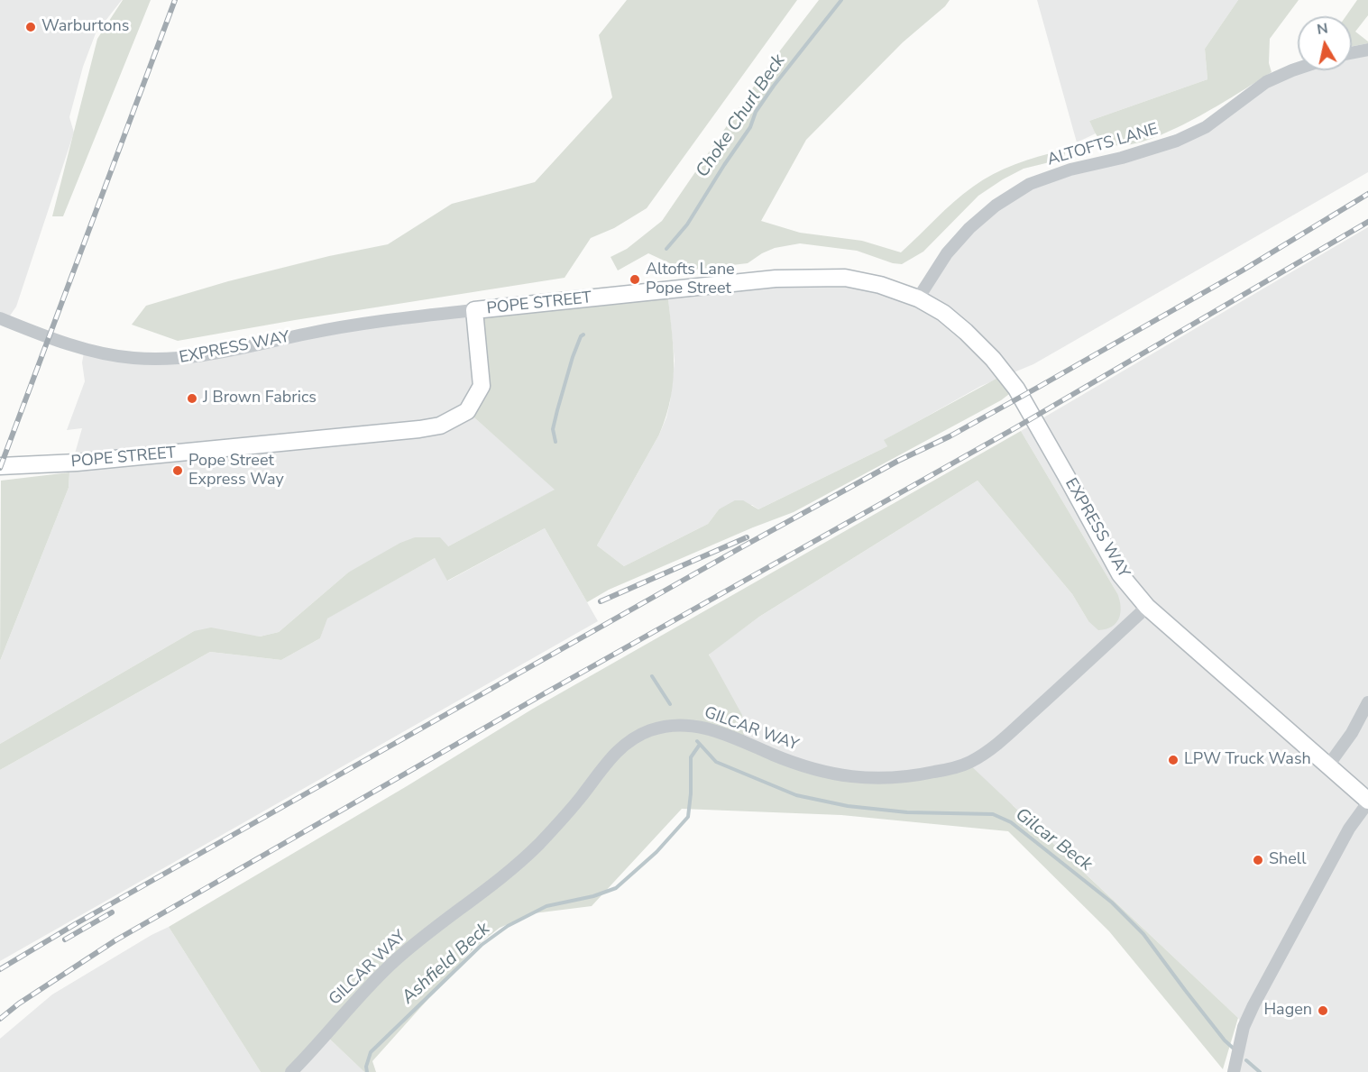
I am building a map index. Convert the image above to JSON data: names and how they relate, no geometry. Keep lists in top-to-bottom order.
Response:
{
  "streets": {
    "street": [
      "ALTOFTS LANE",
      "POPE STREET",
      "EXPRESS WAY",
      "GILCAR WAY"
    ]
  },
  "crossings": [
    ["ALTOFTS LANE", "POPE STREET"],
    ["ALTOFTS LANE", "EXPRESS WAY"],
    ["POPE STREET", "EXPRESS WAY"],
    ["EXPRESS WAY", "GILCAR WAY"]
  ],
  "water": ["Choke Churl Beck", "Gilcar Beck", "Ashfield Beck"],
  "places": [
    "Warburtons",
    "Altofts Lane Pope Street",
    "J Brown Fabrics",
    "Pope Street Express Way",
    "LPW Truck Wash",
    "Shell",
    "Hagen"
  ],
  "north": "top"
}
